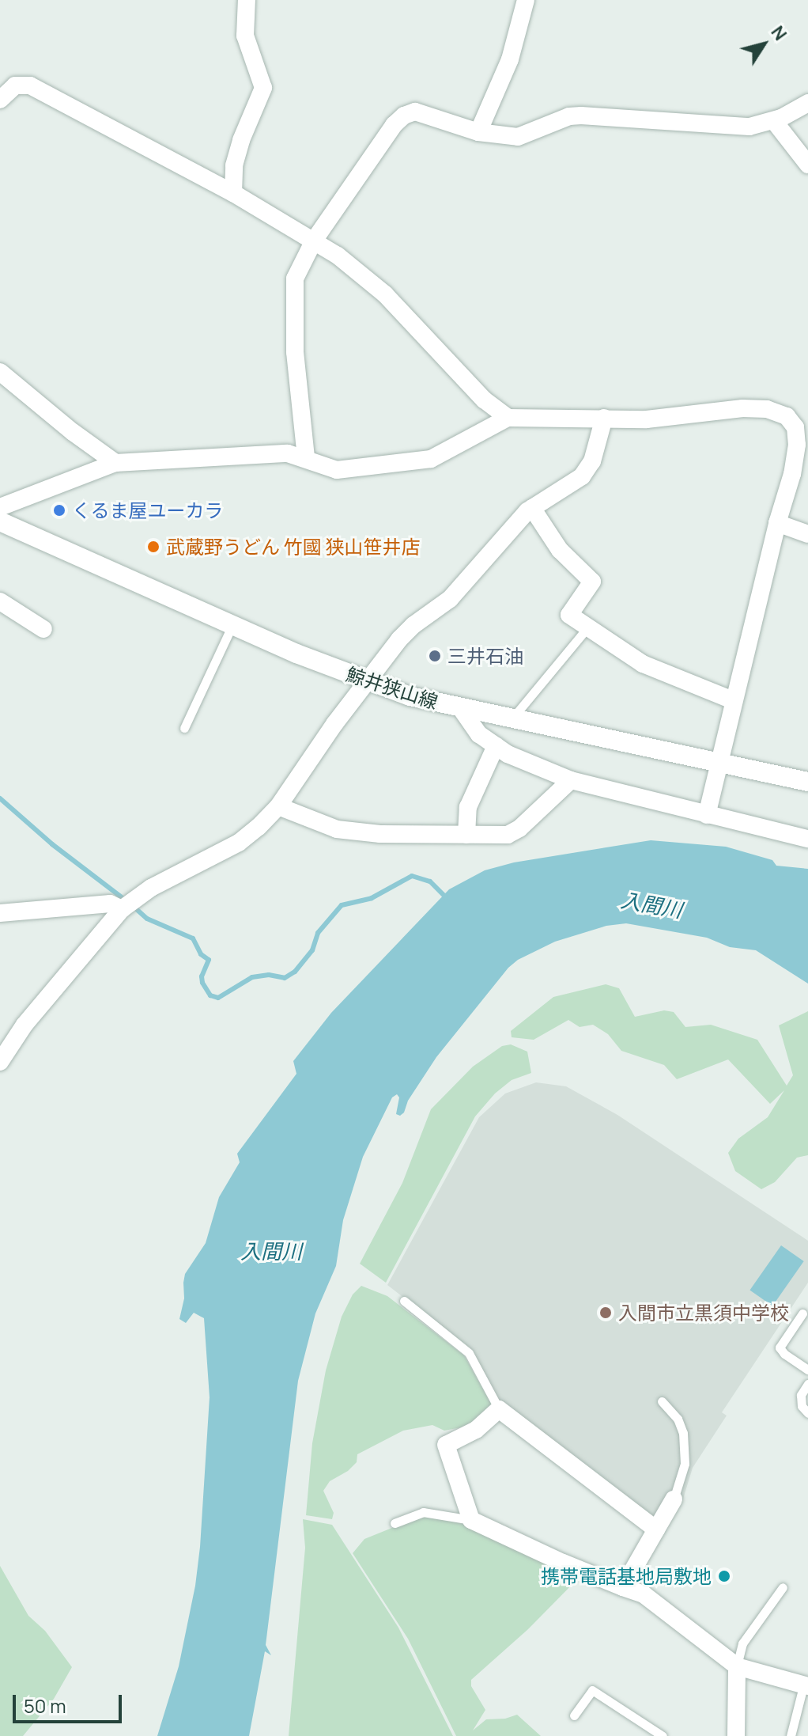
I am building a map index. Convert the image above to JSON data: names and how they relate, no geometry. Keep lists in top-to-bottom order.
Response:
{
  "streets": {
    "main road": ["鯨井狭山線"]
  },
  "water": ["入間川"],
  "places": [
    "くるま屋ユーカラ",
    "武蔵野うどん 竹國 狭山笹井店",
    "三井石油",
    "入間市立黒須中学校",
    "携帯電話基地局敷地"
  ],
  "scale_bar": "50 m",
  "north": "top right"
}
